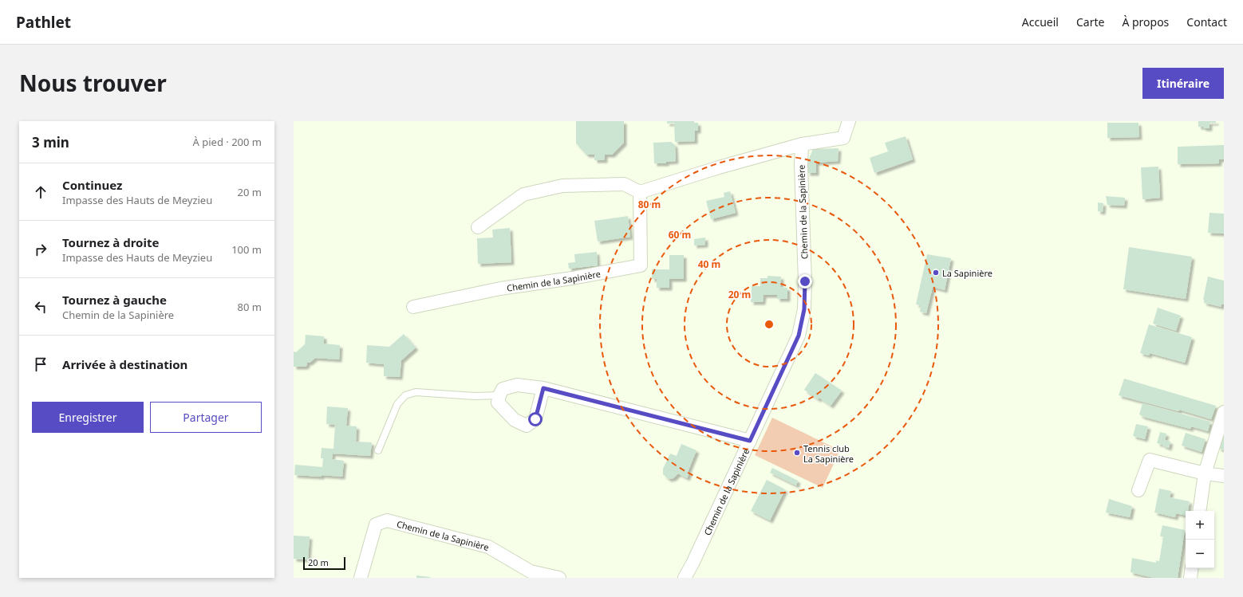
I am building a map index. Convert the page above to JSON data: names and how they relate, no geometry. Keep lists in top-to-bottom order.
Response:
{
  "streets": {
    "street": ["Chemin de la Sapinière"]
  },
  "places": ["La Sapinière", "Tennis club La Sapinière"],
  "scale_bar": "20 m",
  "page": {
    "header": "Pathlet",
    "nav": [
      "Accueil",
      "Carte",
      "À propos",
      "Contact"
    ],
    "title": "Nous trouver",
    "buttons": [
      "Itinéraire",
      ["Enregistrer", "Partager"]
    ],
    "heading": ["3 min", "À pied · 200 m"],
    "list": [
      ["Continuez", "Impasse des Hauts de Meyzieu", "20 m"],
      ["Tournez à droite", "Impasse des Hauts de Meyzieu", "100 m"],
      ["Tournez à gauche", "Chemin de la Sapinière", "80 m"],
      "Arrivée à destination"
    ],
    "map_buttons": ["+", "−"],
    "scale": "20 m"
  },
  "rings": [
    "80 m",
    "60 m",
    "40 m",
    "20 m"
  ]
}
